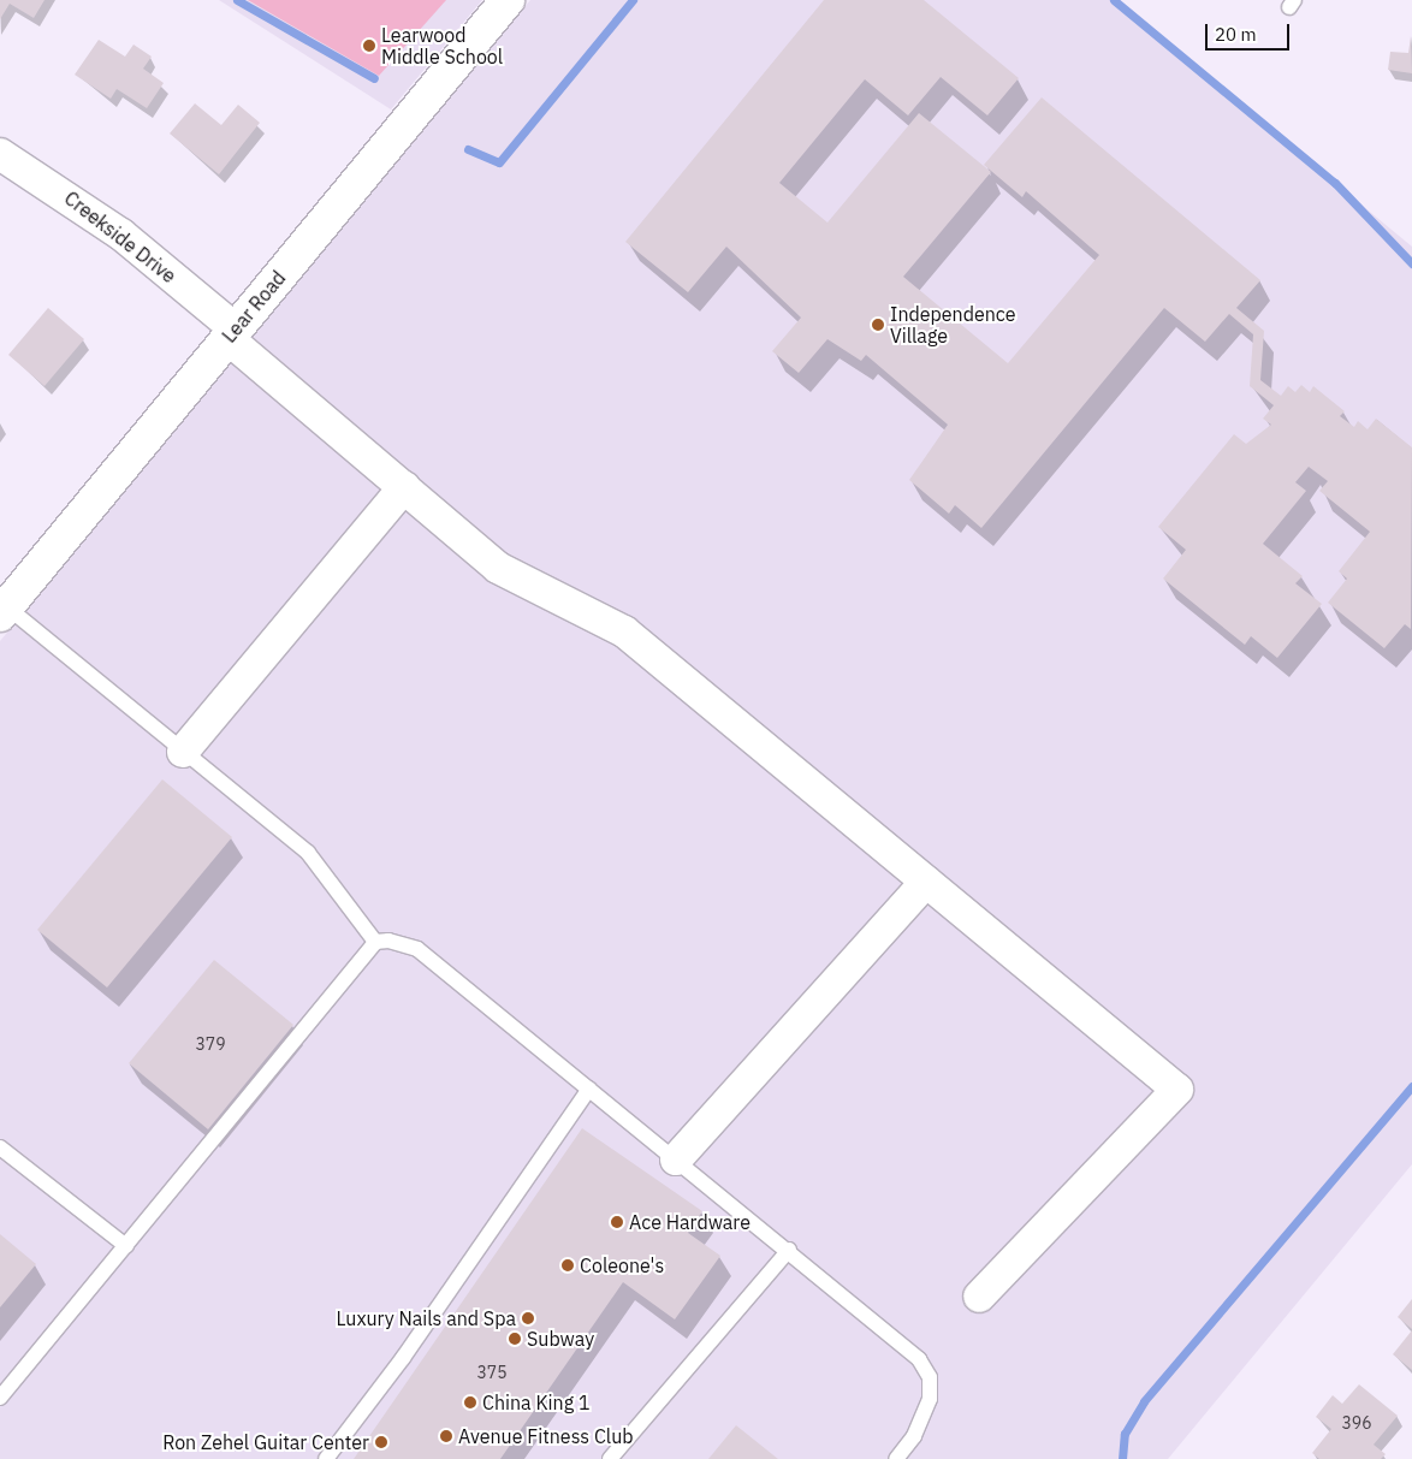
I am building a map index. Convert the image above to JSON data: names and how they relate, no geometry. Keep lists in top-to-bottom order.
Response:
{
  "streets": {
    "street": ["Creekside Drive", "Lear Road"]
  },
  "crossings": [
    ["Creekside Drive", "Lear Road"]
  ],
  "places": [
    "Learwood Middle School",
    "Independence Village",
    "Ace Hardware",
    "Coleone's",
    "Luxury Nails and Spa",
    "Subway",
    "China King 1",
    "Avenue Fitness Club",
    "Ron Zehel Guitar Center"
  ],
  "house_numbers": ["379", "375", "396"],
  "scale_bar": "20 m"
}
